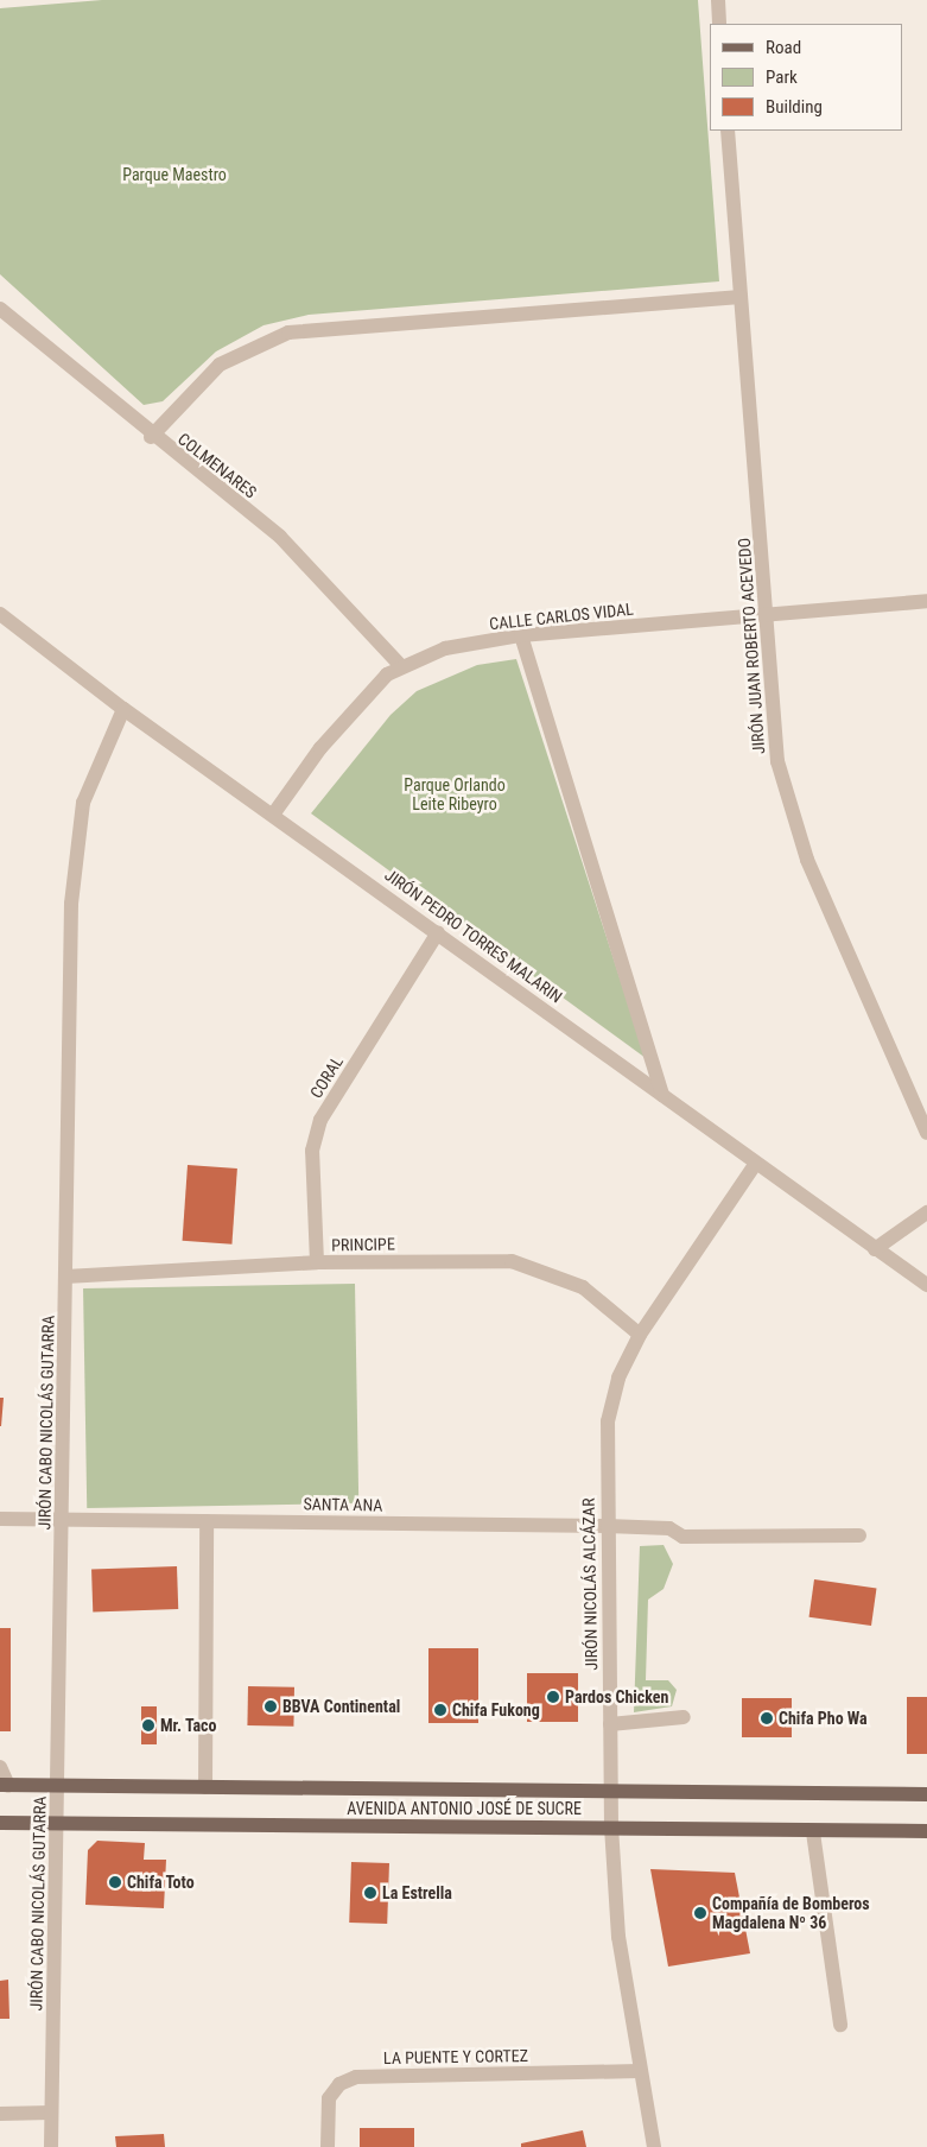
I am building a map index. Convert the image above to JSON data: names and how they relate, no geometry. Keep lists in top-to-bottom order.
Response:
{
  "streets": {
    "main road": ["AVENIDA ANTONIO JOSÉ DE SUCRE"],
    "street": [
      "COLMENARES",
      "CALLE CARLOS VIDAL",
      "JIRÓN JUAN ROBERTO ACEVEDO",
      "JIRÓN PEDRO TORRES MALARIN",
      "CORAL",
      "PRINCIPE",
      "JIRÓN CABO NICOLÁS GUTARRA",
      "SANTA ANA",
      "JIRÓN NICOLÁS ALCÁZAR",
      "LA PUENTE Y CORTEZ"
    ]
  },
  "crossings": [
    ["COLMENARES", "CALLE CARLOS VIDAL"],
    ["CALLE CARLOS VIDAL", "JIRÓN JUAN ROBERTO ACEVEDO"],
    ["CALLE CARLOS VIDAL", "JIRÓN PEDRO TORRES MALARIN"],
    ["JIRÓN PEDRO TORRES MALARIN", "CORAL"],
    ["JIRÓN PEDRO TORRES MALARIN", "JIRÓN CABO NICOLÁS GUTARRA"],
    ["JIRÓN PEDRO TORRES MALARIN", "JIRÓN NICOLÁS ALCÁZAR"],
    ["CORAL", "PRINCIPE"],
    ["PRINCIPE", "JIRÓN CABO NICOLÁS GUTARRA"],
    ["PRINCIPE", "JIRÓN NICOLÁS ALCÁZAR"],
    ["JIRÓN CABO NICOLÁS GUTARRA", "SANTA ANA"],
    ["JIRÓN CABO NICOLÁS GUTARRA", "AVENIDA ANTONIO JOSÉ DE SUCRE"],
    ["SANTA ANA", "JIRÓN NICOLÁS ALCÁZAR"],
    ["JIRÓN NICOLÁS ALCÁZAR", "AVENIDA ANTONIO JOSÉ DE SUCRE"],
    ["JIRÓN NICOLÁS ALCÁZAR", "LA PUENTE Y CORTEZ"]
  ],
  "parks": ["Parque Maestro", "Parque Orlando Leite Ribeyro"],
  "places": [
    "Pardos Chicken",
    "BBVA Continental",
    "Chifa Fukong",
    "Chifa Pho Wa",
    "Mr. Taco",
    "Chifa Toto",
    "La Estrella",
    "Compañía de Bomberos Magdalena Nº 36"
  ],
  "legend": ["Road", "Park", "Building"]
}
